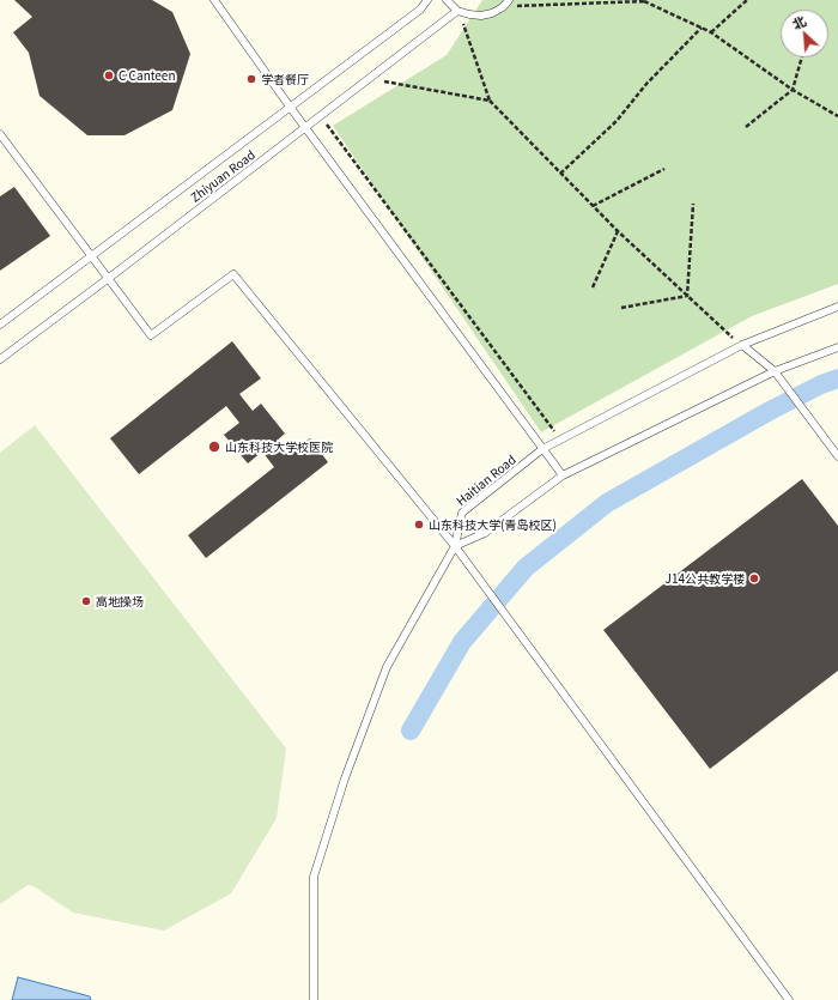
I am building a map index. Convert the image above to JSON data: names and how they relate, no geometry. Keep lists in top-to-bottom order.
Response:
{
  "streets": {
    "lane": ["Zhiyuan Road", "Haitian Road"]
  },
  "places": [
    "C Canteen",
    "学者餐厅",
    "山东科技大学校医院",
    "山东科技大学(青岛校区)",
    "J14公共教学楼",
    "高地操场"
  ],
  "north": "top left"
}
